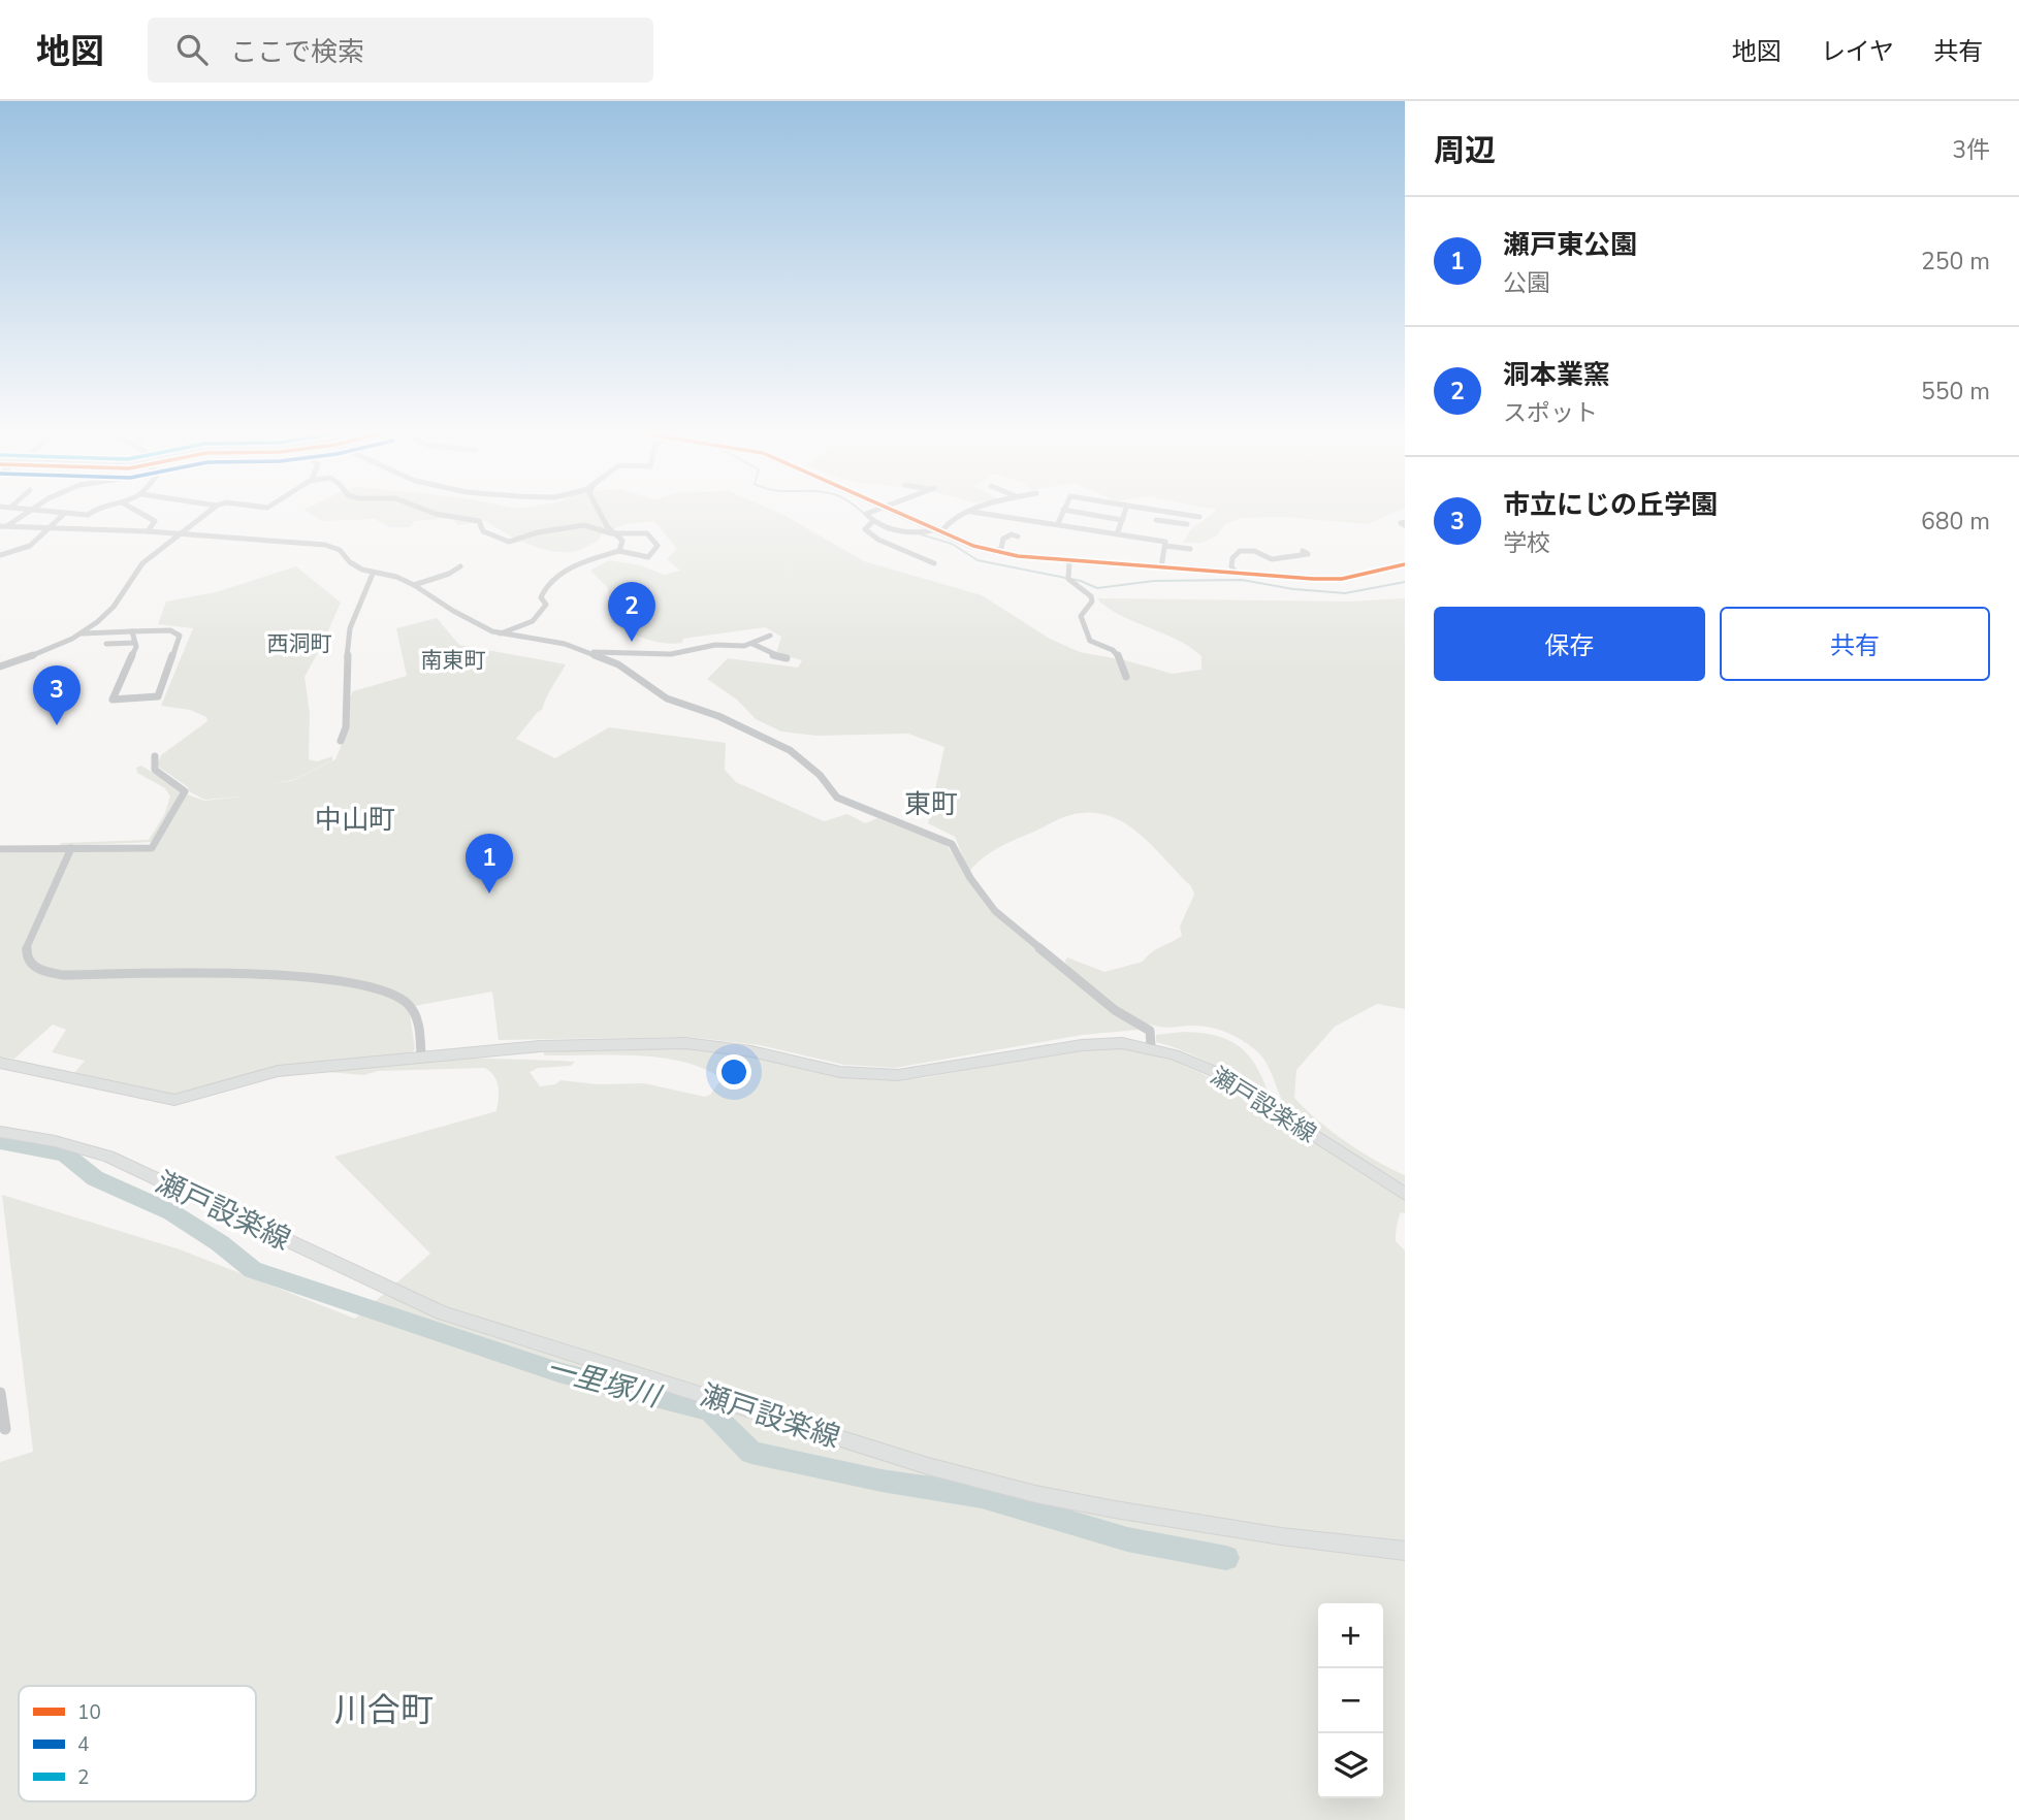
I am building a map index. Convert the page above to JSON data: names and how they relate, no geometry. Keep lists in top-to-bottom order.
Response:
{
  "streets": {
    "main road": ["瀬戸設楽線"]
  },
  "districts": [
    "西洞町",
    "南東町",
    "東町",
    "中山町",
    "川合町"
  ],
  "water": ["一里塚川"],
  "lines": ["transit line 10"],
  "legend": ["10", "4", "2"],
  "page": {
    "header": "地図",
    "search": "ここで検索",
    "nav": ["地図", "レイヤ", "共有"],
    "heading": ["周辺", "3件"],
    "list": [
      {
        "mark": "1",
        "name": "瀬戸東公園",
        "note": "公園",
        "value": "250 m"
      },
      {
        "mark": "2",
        "name": "洞本業窯",
        "note": "スポット",
        "value": "550 m"
      },
      {
        "mark": "3",
        "name": "市立にじの丘学園",
        "note": "学校",
        "value": "680 m"
      }
    ],
    "pins": ["2", "3", "1"],
    "buttons": ["保存", "共有"],
    "map_buttons": ["+", "−"]
  }
}
